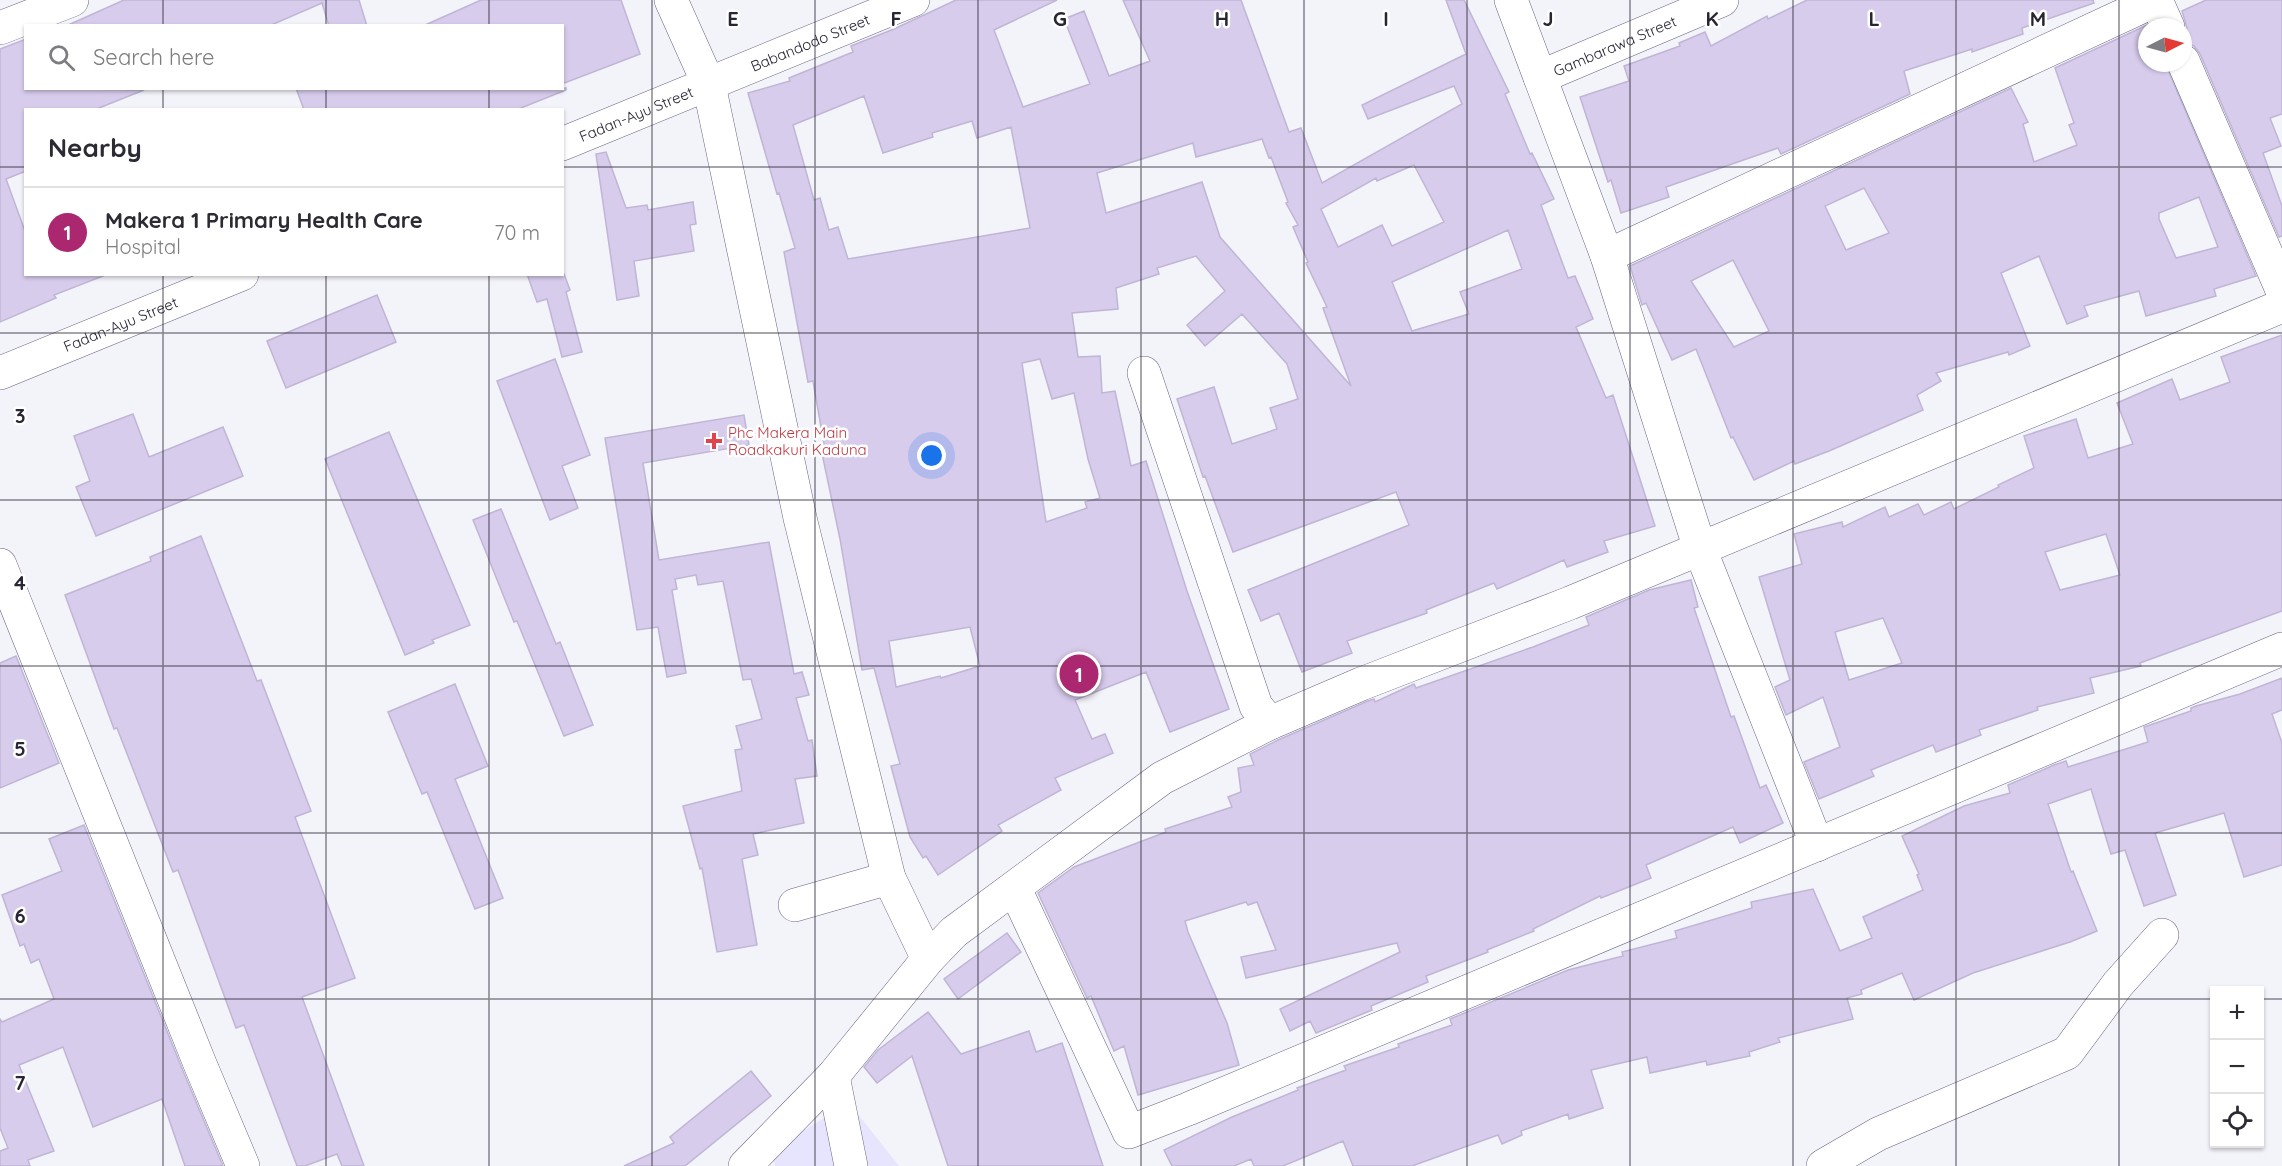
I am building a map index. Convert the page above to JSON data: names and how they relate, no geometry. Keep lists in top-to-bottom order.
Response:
{
  "streets": {
    "street": ["Babandodo Street", "Gambarawa Street", "Fadan-Ayu Street"]
  },
  "crossings": [
    ["Babandodo Street", "Fadan-Ayu Street"]
  ],
  "places": {
    "health": ["Phc Makera Main Roadkakuri Kaduna"]
  },
  "north": "right",
  "page": {
    "search": "Search here",
    "heading": "Nearby",
    "list": [
      {
        "mark": "1",
        "name": "Makera 1 Primary Health Care",
        "note": "Hospital",
        "value": "70 m"
      }
    ],
    "pins": "1",
    "map_buttons": ["+", "−"]
  },
  "grid": {
    "columns": [
      "E",
      "F",
      "G",
      "H",
      "I",
      "J",
      "K",
      "L",
      "M"
    ],
    "rows": [
      "3",
      "4",
      "5",
      "6",
      "7"
    ]
  }
}
